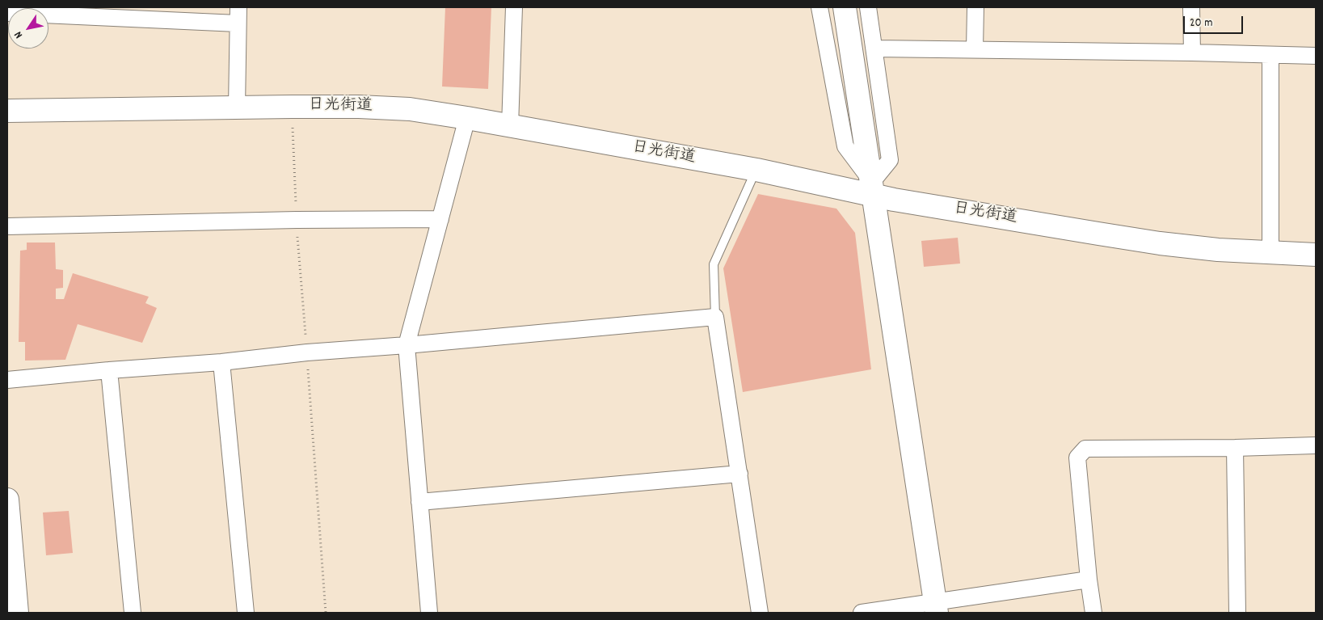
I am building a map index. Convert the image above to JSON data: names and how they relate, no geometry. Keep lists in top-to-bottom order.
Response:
{
  "streets": {
    "main road": ["日光街道"]
  },
  "scale_bar": "20 m",
  "north": "bottom left"
}
